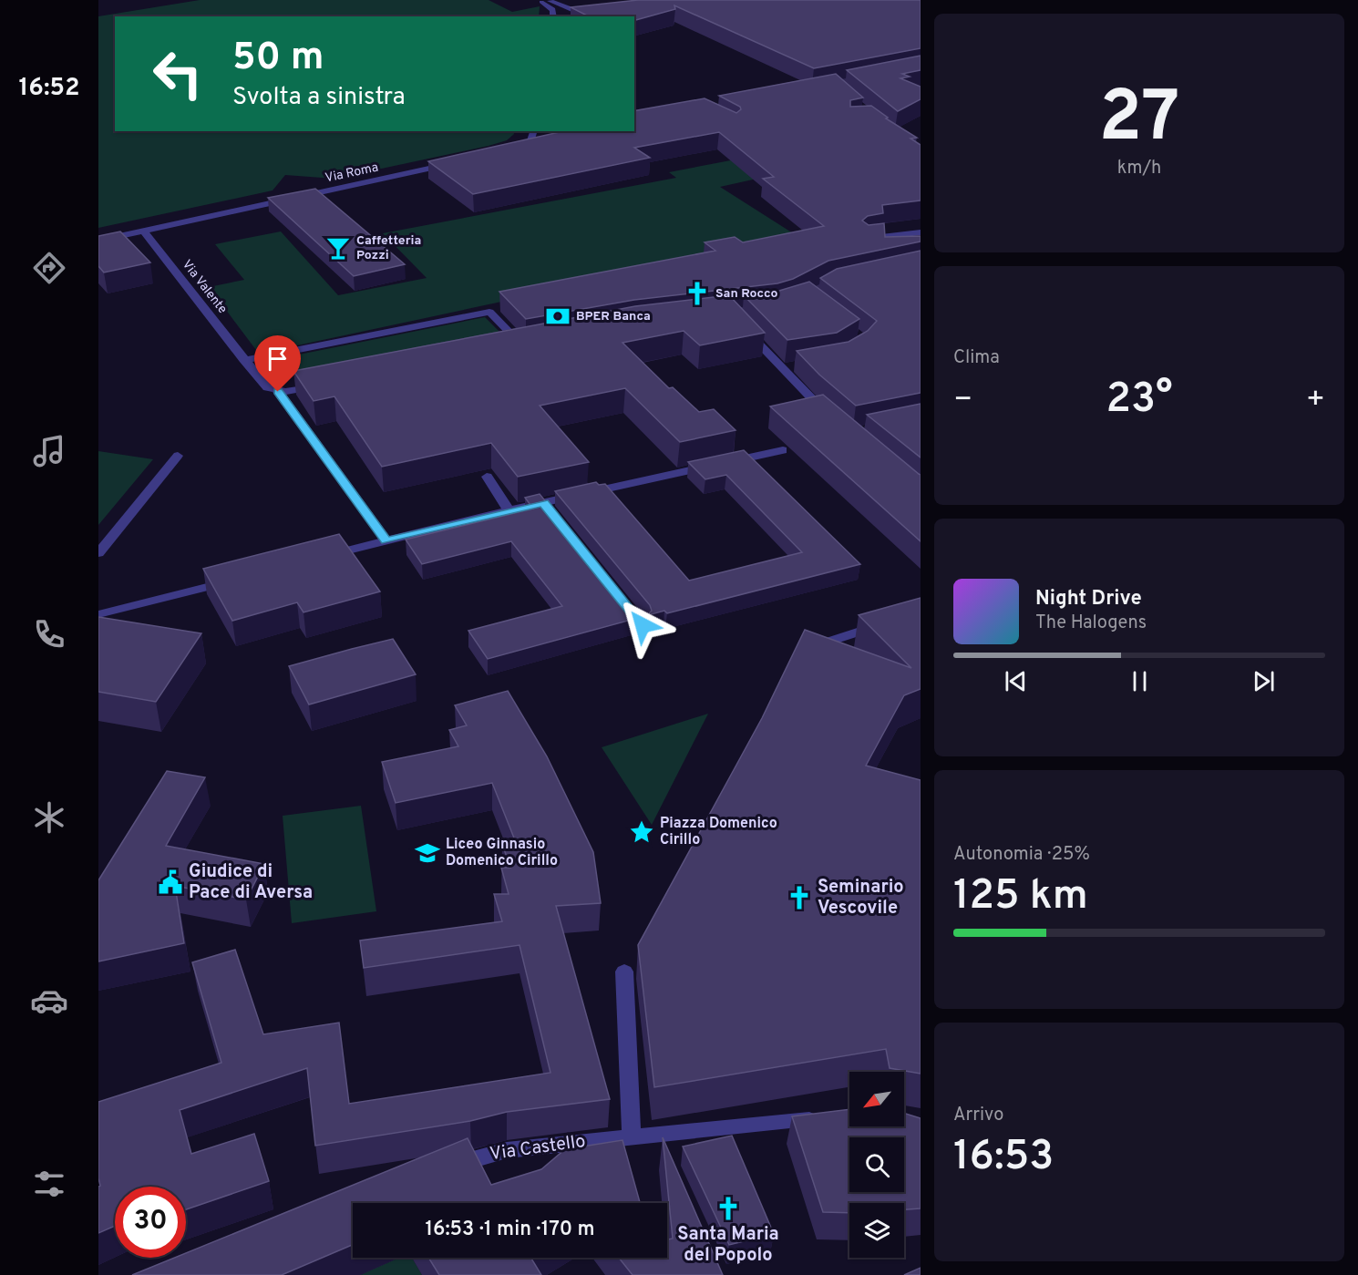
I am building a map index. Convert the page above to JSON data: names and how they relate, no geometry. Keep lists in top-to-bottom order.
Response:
{
  "streets": {
    "street": ["Via Roma", "Via Valente", "Via Castello"]
  },
  "crossings": [
    ["Via Roma", "Via Valente"]
  ],
  "places": {
    "bar": ["Caffetteria Pozzi"],
    "church": ["San Rocco", "Seminario Vescovile", "Santa Maria del Popolo"],
    "bank": ["BPER Banca"],
    "place": ["Piazza Domenico Cirillo"],
    "school or university": ["Liceo Ginnasio Domenico Cirillo"],
    "public building": ["Giudice di Pace di Aversa"]
  },
  "north": "bottom left",
  "page": {
    "tabs": "16:52",
    "tile": [
      ["27", "km/h"],
      "Clima",
      ["Autonomia · 25%", "125 km"],
      ["Arrivo", "16:53"]
    ],
    "turn": ["50 m", "Svolta a sinistra"],
    "heat": ["−", "23°", "+"],
    "song": ["Night Drive", "The Halogens"],
    "limit": "30",
    "trip": "16:53 · 1 min · 170 m"
  }
}
